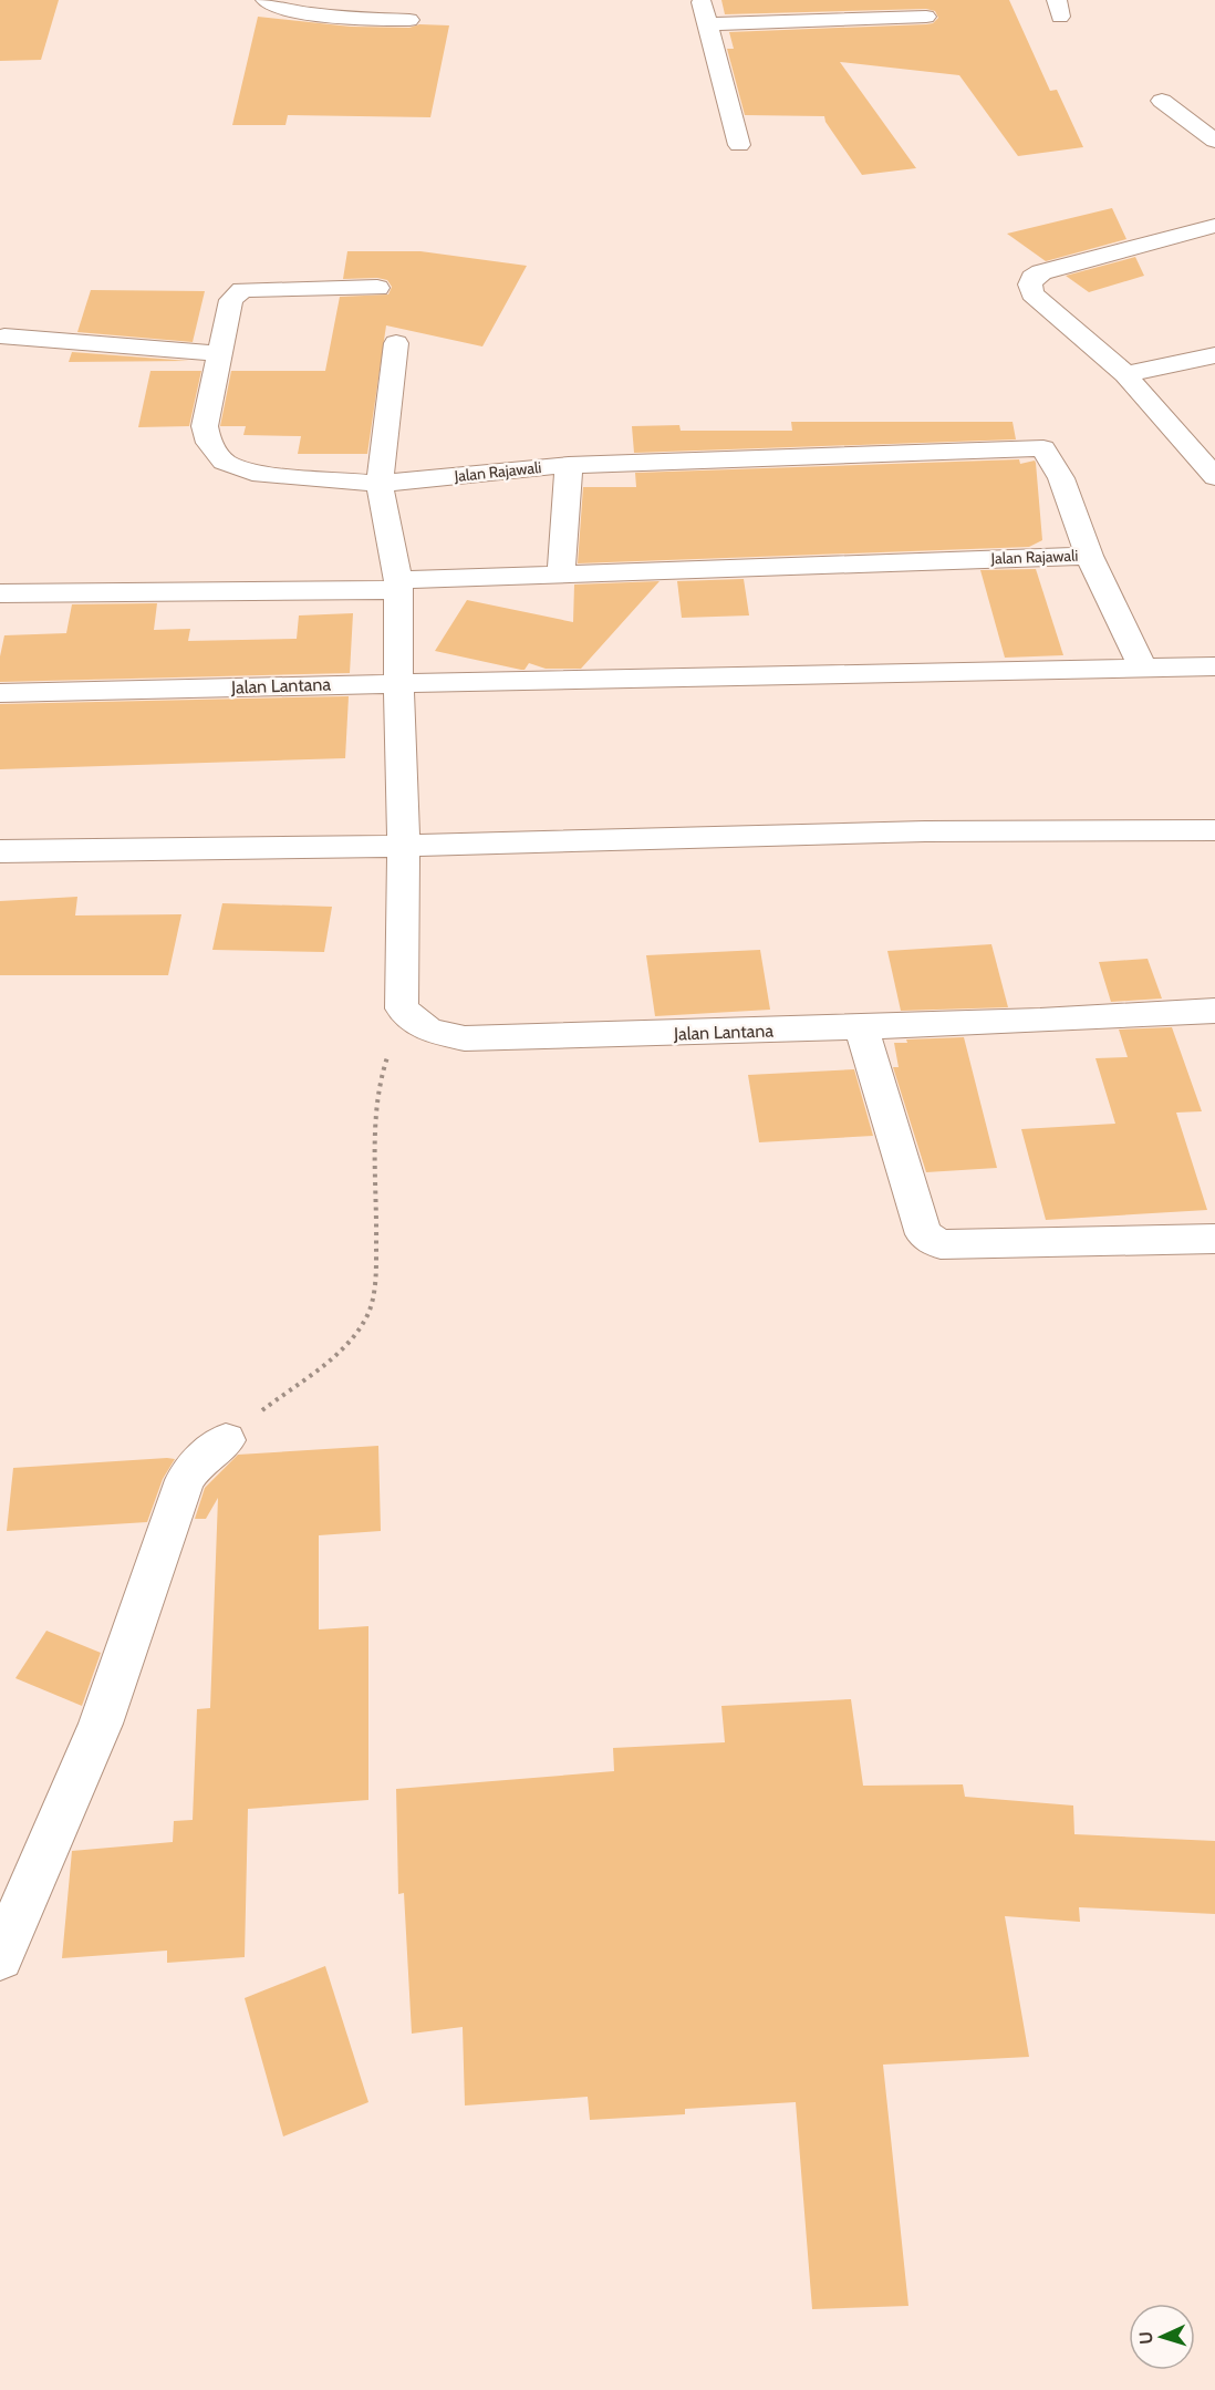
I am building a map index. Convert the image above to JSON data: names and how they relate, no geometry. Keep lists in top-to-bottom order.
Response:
{
  "streets": {
    "street": ["Jalan Rajawali", "Jalan Lantana"]
  },
  "north": "left"
}
